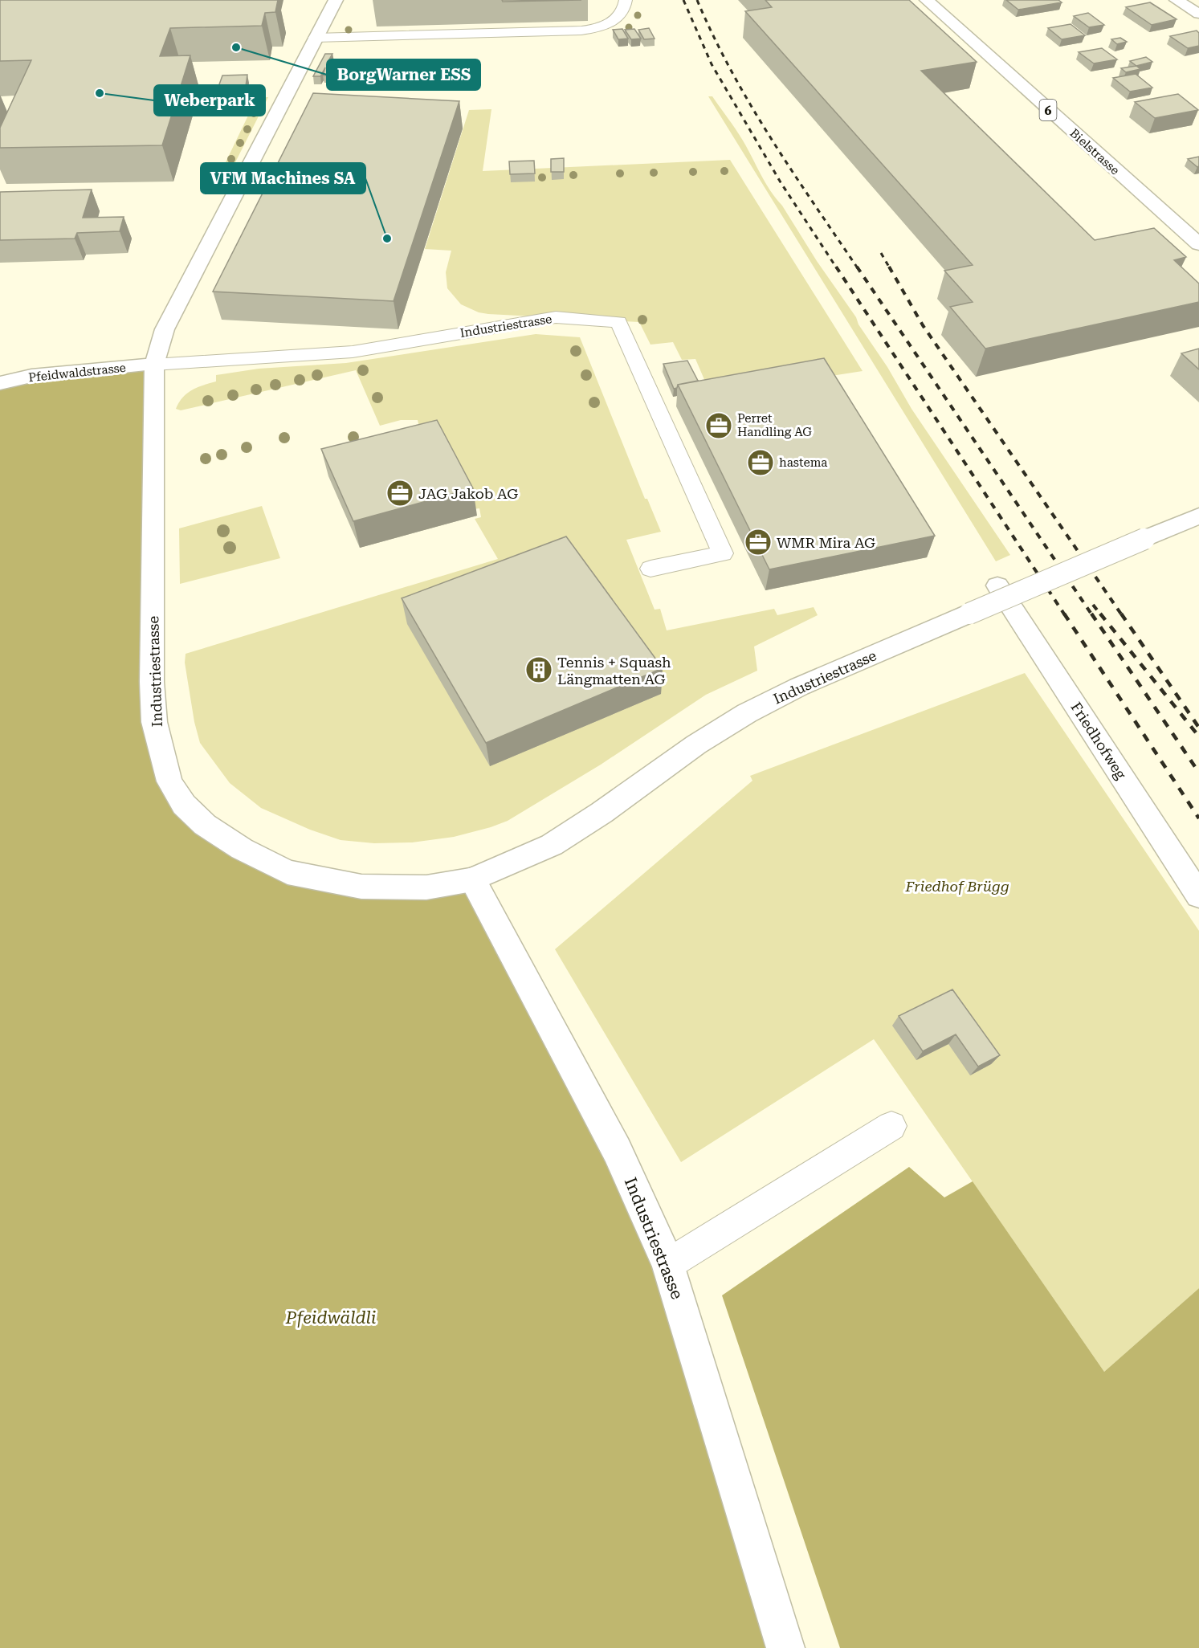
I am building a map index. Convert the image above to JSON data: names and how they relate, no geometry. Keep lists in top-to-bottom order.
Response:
{
  "streets": {
    "main road": [
      "6",
      "Bielstrasse",
      "Industriestrasse",
      "Pfeidwaldstrasse",
      "Friedhofweg"
    ]
  },
  "crossings": [
    ["Industriestrasse", "Pfeidwaldstrasse"]
  ],
  "parks": ["Friedhof Brügg", "Pfeidwäldli"],
  "places": {
    "other": ["BorgWarner ESS", "Weberpark", "VFM Machines SA"],
    "office": [
      "Perret Handling AG",
      "hastema",
      "JAG Jakob AG",
      "WMR Mira AG"
    ],
    "building": ["Tennis + Squash Längmatten AG"]
  }
}
